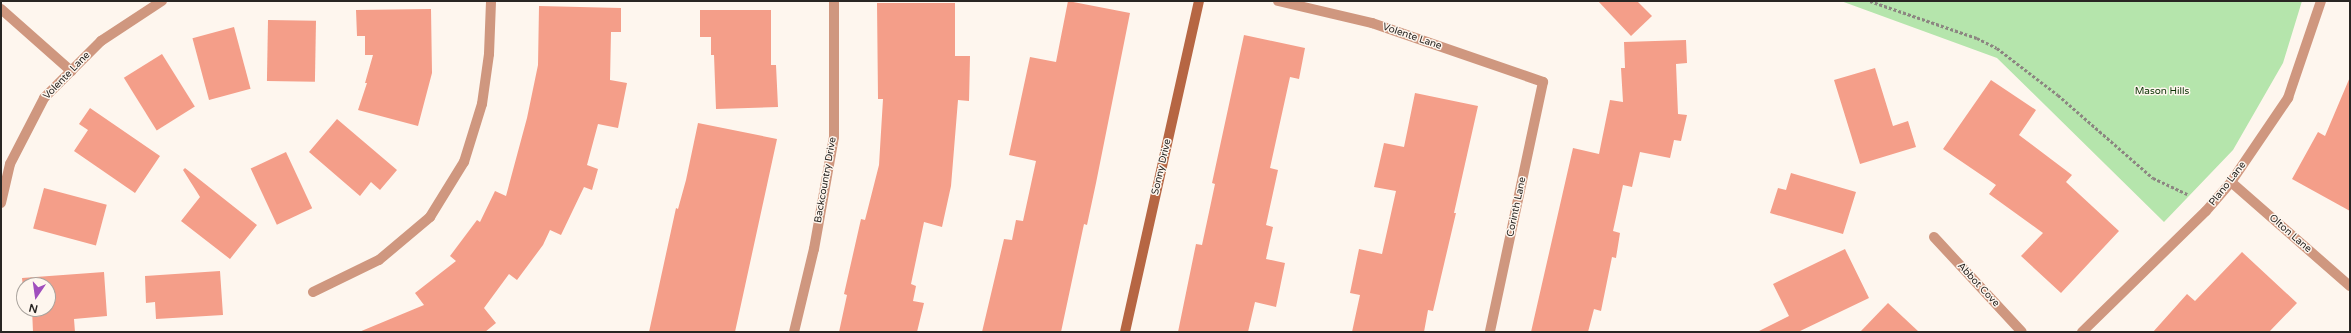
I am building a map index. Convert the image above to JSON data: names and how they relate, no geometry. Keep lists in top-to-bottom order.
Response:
{
  "streets": {
    "street": [
      "Volente Lane",
      "Sonny Drive",
      "Backcountry Drive",
      "Plano Lane",
      "Corinth Lane",
      "Olton Lane",
      "Abbot Cove"
    ]
  },
  "crossings": [
    ["Volente Lane", "Corinth Lane"],
    ["Plano Lane", "Olton Lane"]
  ],
  "parks": ["Mason Hills"],
  "north": "bottom"
}
